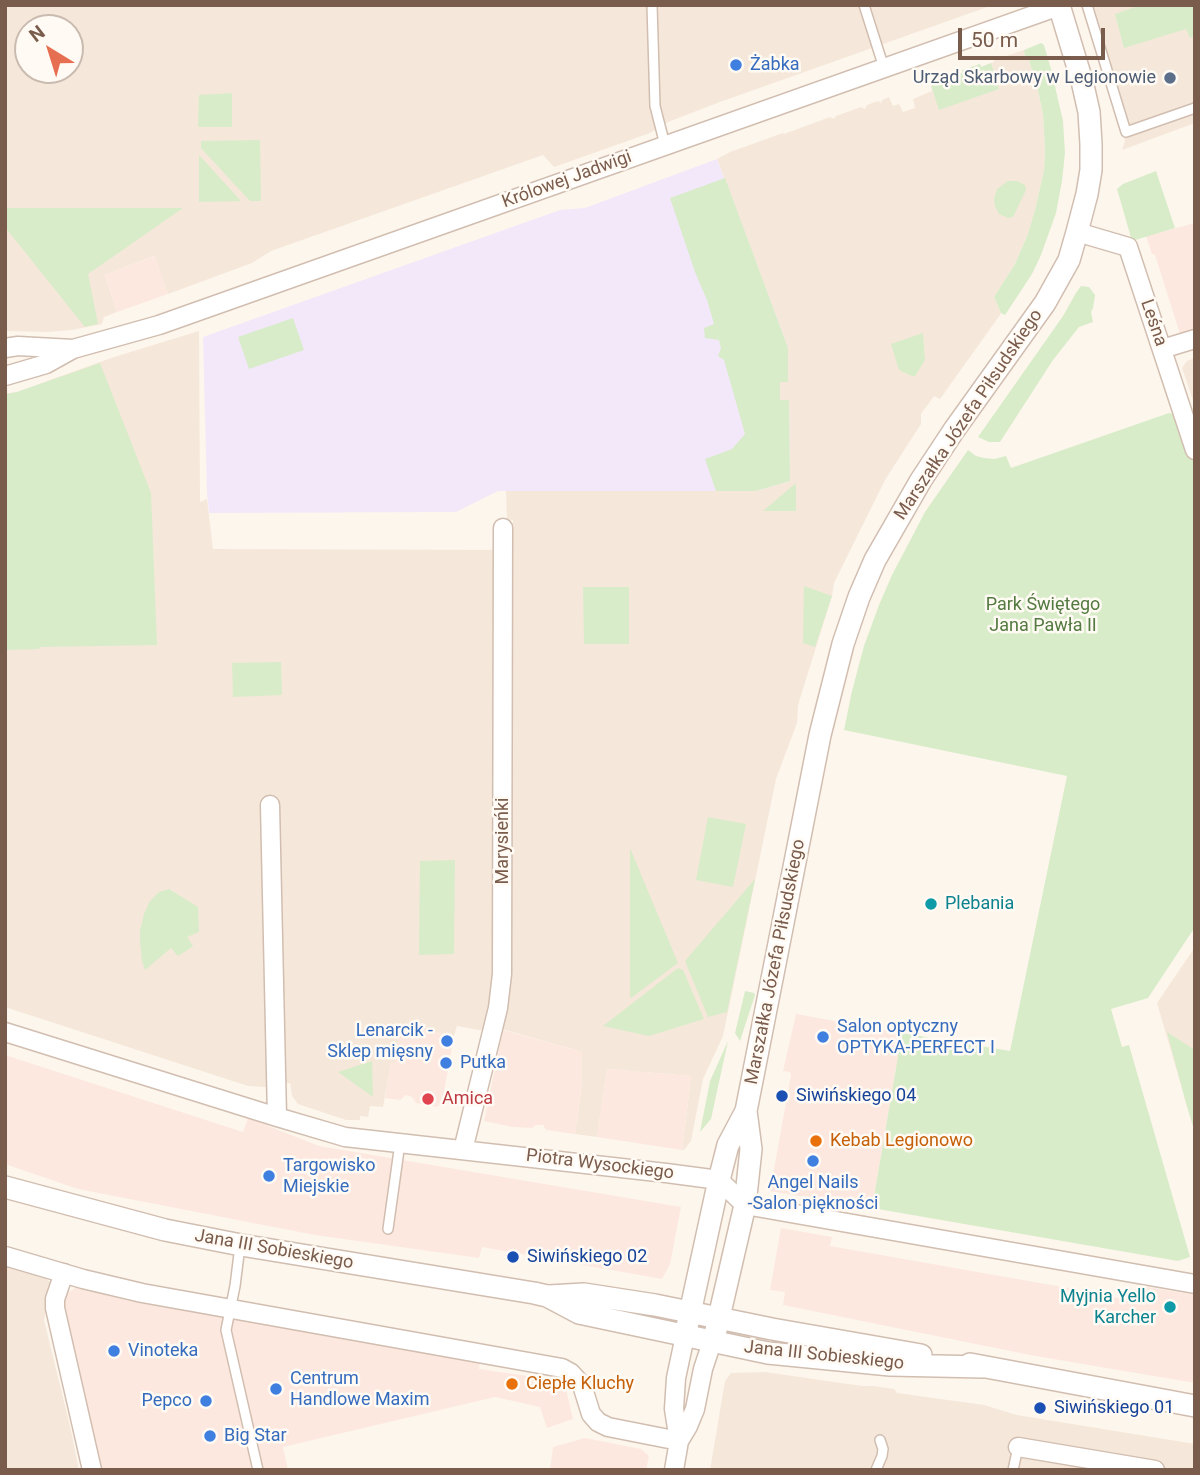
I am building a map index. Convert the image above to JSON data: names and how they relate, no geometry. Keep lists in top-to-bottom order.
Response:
{
  "streets": {
    "street": [
      "Królowej Jadwigi",
      "Leśna",
      "Marszałka Józefa Piłsudskiego",
      "Marysieńki",
      "Piotra Wysockiego",
      "Jana III Sobieskiego"
    ]
  },
  "crossings": [
    ["Królowej Jadwigi", "Marszałka Józefa Piłsudskiego"],
    ["Leśna", "Marszałka Józefa Piłsudskiego"],
    ["Marszałka Józefa Piłsudskiego", "Piotra Wysockiego"],
    ["Marszałka Józefa Piłsudskiego", "Jana III Sobieskiego"],
    ["Marysieńki", "Piotra Wysockiego"]
  ],
  "parks": ["Park Świętego Jana Pawła II"],
  "places": [
    "Żabka",
    "Urząd Skarbowy w Legionowie",
    "Plebania",
    "Salon optyczny OPTYKA-PERFECT I",
    "Lenarcik - Sklep mięsny",
    "Putka",
    "Siwińskiego 04",
    "Amica",
    "Kebab Legionowo",
    "Angel Nails -Salon piękności",
    "Targowisko Miejskie",
    "Siwińskiego 02",
    "Myjnia Yello Karcher",
    "Vinoteka",
    "Ciepłe Kluchy",
    "Centrum Handlowe Maxim",
    "Pepco",
    "Siwińskiego 01",
    "Big Star"
  ],
  "scale_bar": "50 m",
  "north": "top left"
}
